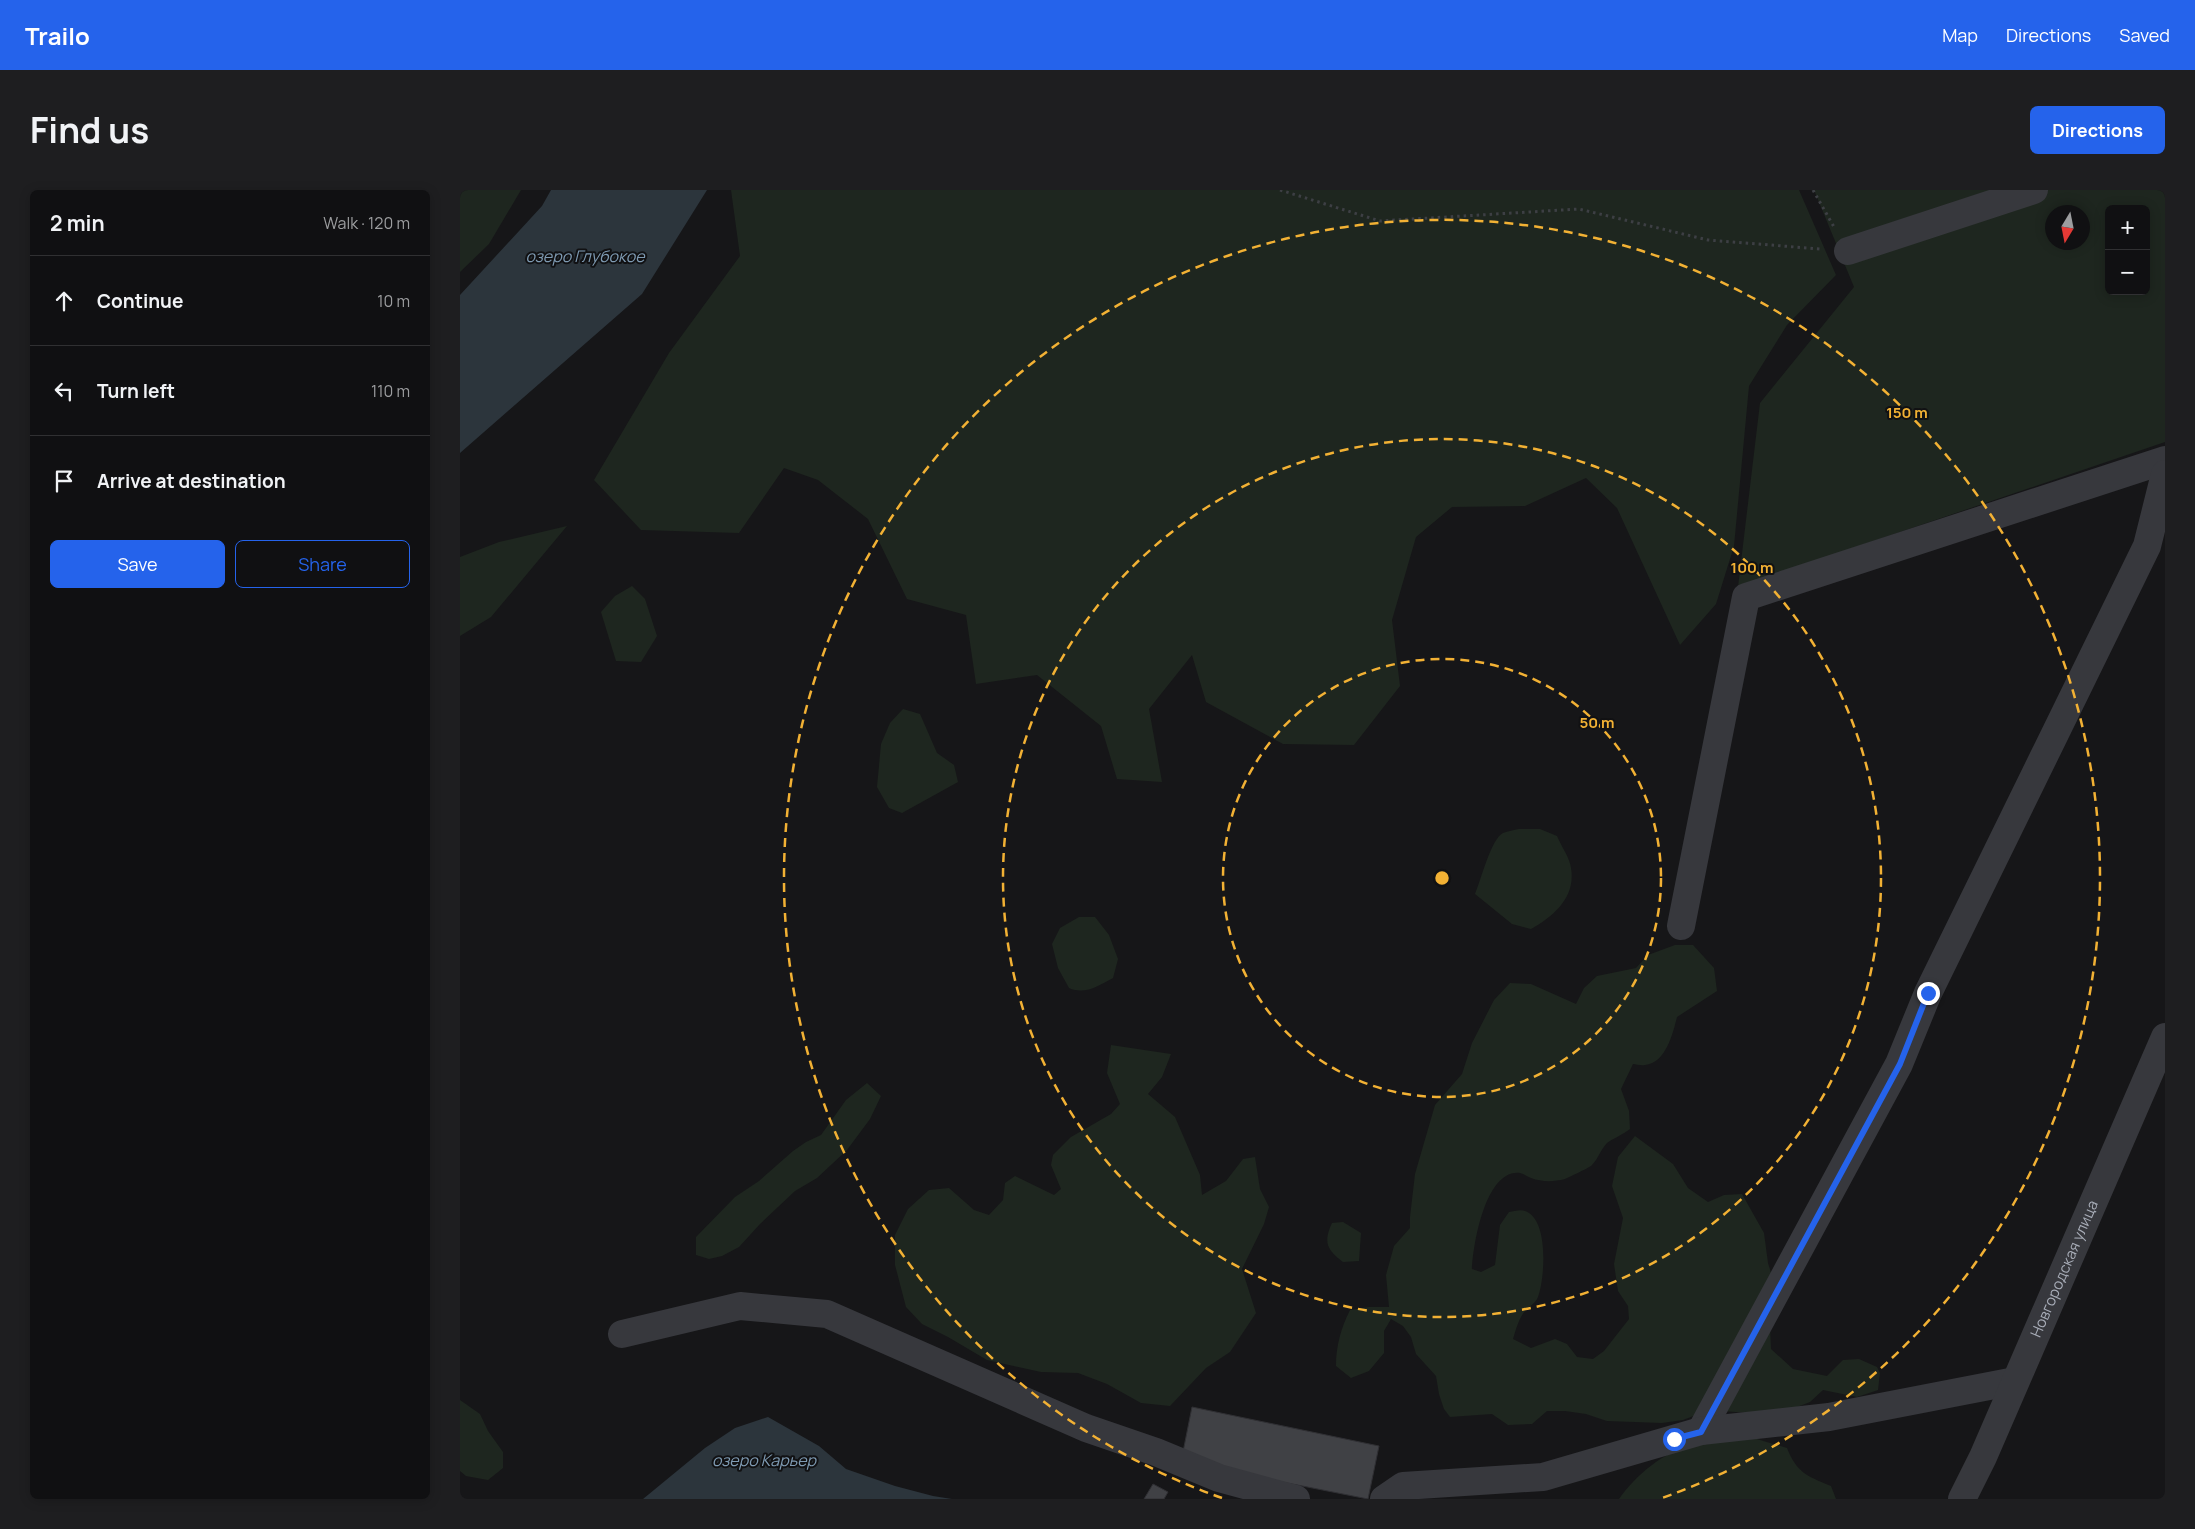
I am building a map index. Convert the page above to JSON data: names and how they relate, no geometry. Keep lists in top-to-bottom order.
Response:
{
  "streets": {
    "street": ["Новгородская улица"]
  },
  "water": ["озеро Глубокое", "озеро Карьер"],
  "north": "bottom",
  "page": {
    "header": "Trailo",
    "nav": ["Map", "Directions", "Saved"],
    "title": "Find us",
    "buttons": [
      "Directions",
      ["Save", "Share"]
    ],
    "heading": ["2 min", "Walk · 120 m"],
    "map_buttons": ["+", "−"],
    "list": [
      ["Continue", "10 m"],
      ["Turn left", "110 m"],
      "Arrive at destination"
    ]
  },
  "rings": ["150 m", "100 m", "50 m"]
}
